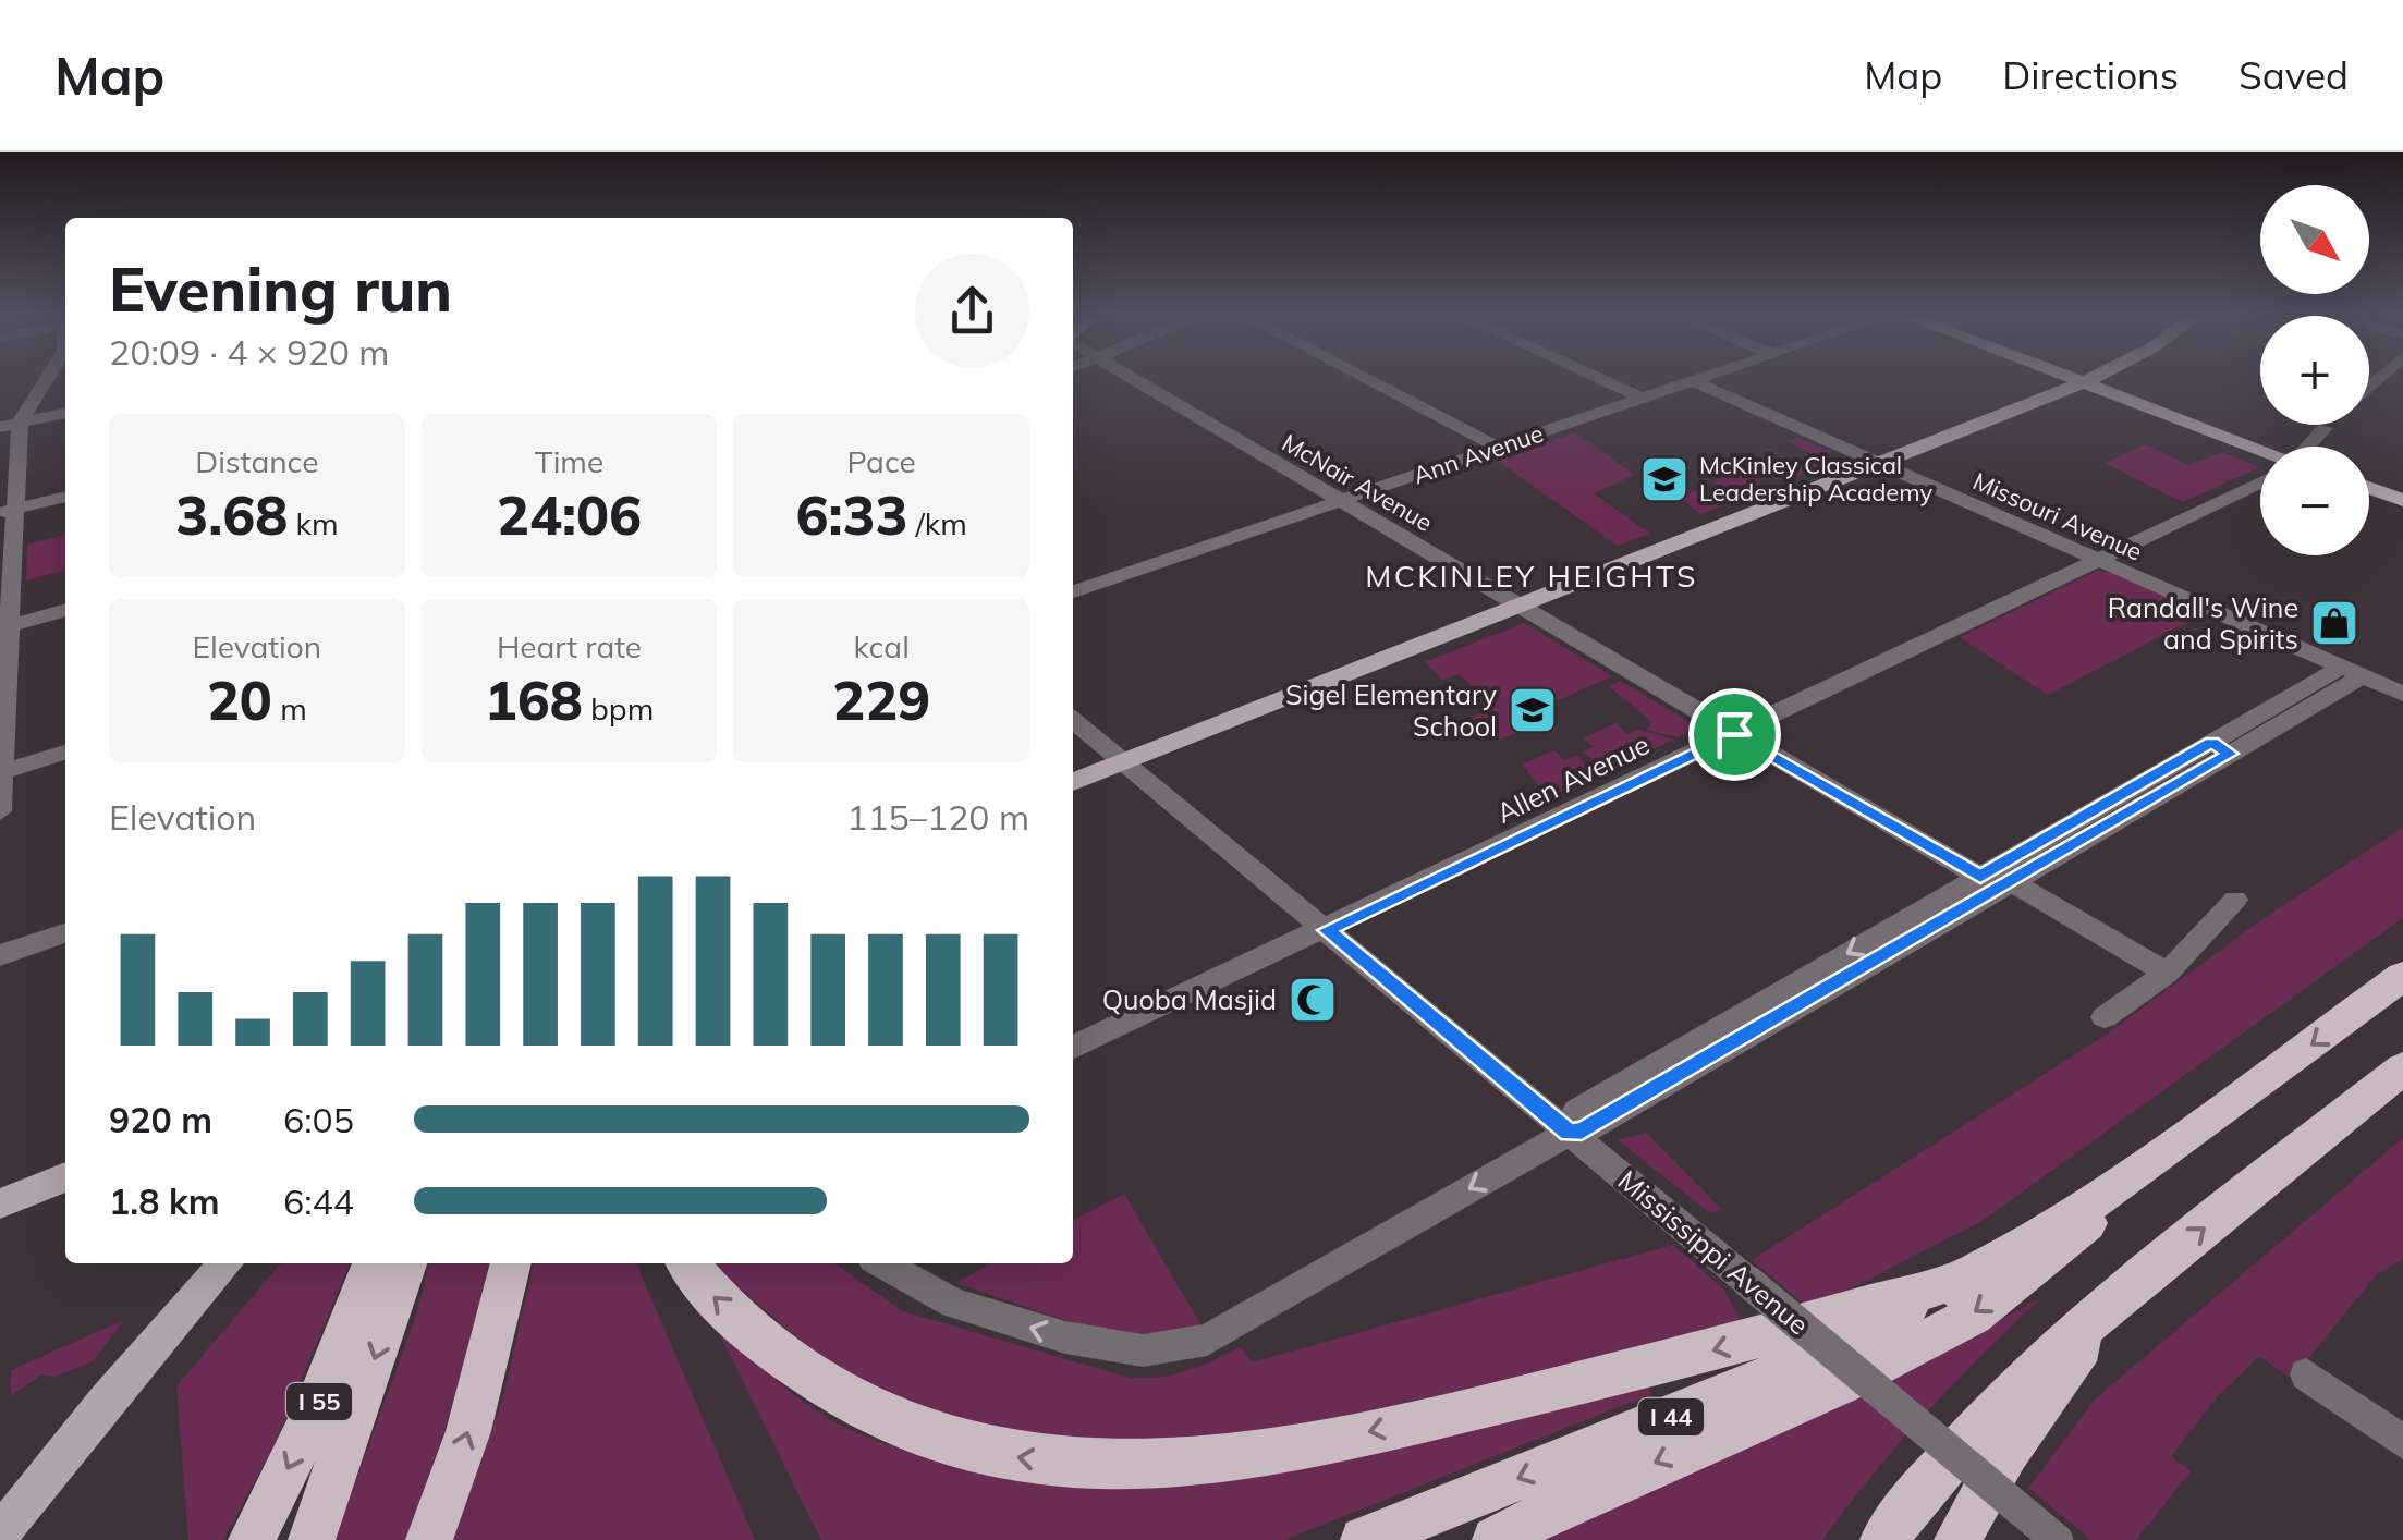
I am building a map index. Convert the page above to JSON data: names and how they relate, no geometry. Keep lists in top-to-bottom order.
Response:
{
  "streets": {
    "highway": ["I 55", "I 44"],
    "street": [
      "Ann Avenue",
      "McNair Avenue",
      "Missouri Avenue",
      "Allen Avenue",
      "Mississippi Avenue"
    ]
  },
  "crossings": [
    ["Ann Avenue", "McNair Avenue"],
    ["Ann Avenue", "Missouri Avenue"],
    ["McNair Avenue", "Allen Avenue"],
    ["Missouri Avenue", "Allen Avenue"],
    ["Allen Avenue", "Mississippi Avenue"]
  ],
  "districts": ["MCKINLEY HEIGHTS"],
  "places": {
    "school or university": ["McKinley Classical Leadership Academy", "Sigel Elementary School"],
    "shop": ["Randall's Wine and Spirits"],
    "mosque": ["Quoba Masjid"]
  },
  "north": "bottom right",
  "page": {
    "header": "Map",
    "nav": ["Map", "Directions", "Saved"],
    "map_buttons": ["+", "−"],
    "heading": ["Evening run", "20:09 · 4 × 920 m"],
    "stats": [
      ["Distance", "3.68 km"],
      ["Time", "24:06"],
      ["Pace", "6:33 /km"],
      ["Elevation", "20 m"],
      ["Heart rate", "168 bpm"],
      ["kcal", "229"]
    ],
    "chart": ["Elevation", "115–120 m"],
    "list": [
      {
        "name": "920 m",
        "note": "6:05"
      },
      {
        "name": "1.8 km",
        "note": "6:44"
      }
    ]
  }
}
